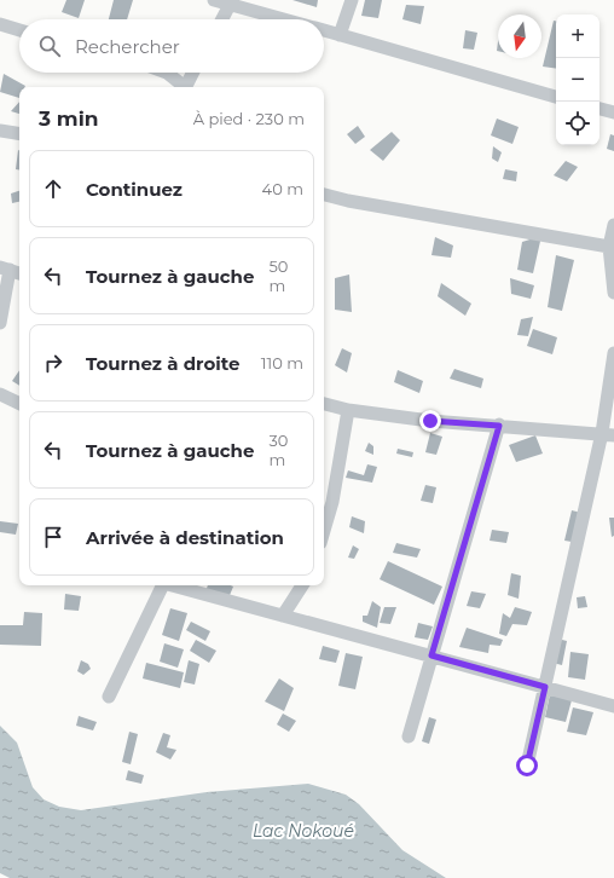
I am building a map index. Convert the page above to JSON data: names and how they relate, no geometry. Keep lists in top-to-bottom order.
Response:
{
  "water": ["Lac Nokoué"],
  "north": "bottom",
  "page": {
    "map_buttons": ["+", "−"],
    "search": "Rechercher",
    "heading": ["3 min", "À pied · 230 m"],
    "list": [
      ["Continuez", "40 m"],
      ["Tournez à gauche", "50 m"],
      ["Tournez à droite", "110 m"],
      ["Tournez à gauche", "30 m"],
      "Arrivée à destination"
    ]
  }
}
